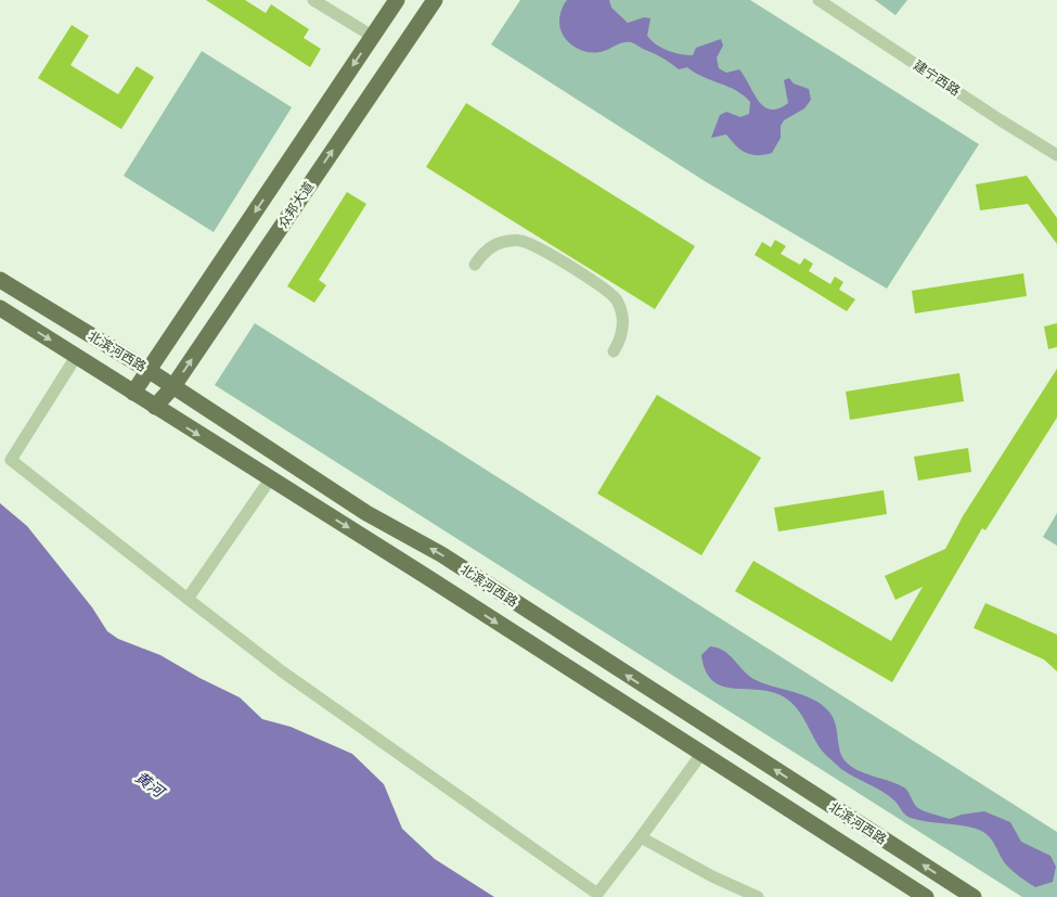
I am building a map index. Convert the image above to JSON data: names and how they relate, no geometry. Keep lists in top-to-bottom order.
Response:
{
  "streets": {
    "main road": ["众邦大道", "北滨河西路"],
    "street": ["建宁西路"]
  },
  "crossings": [
    ["众邦大道", "北滨河西路"]
  ],
  "water": ["黄河"]
}
